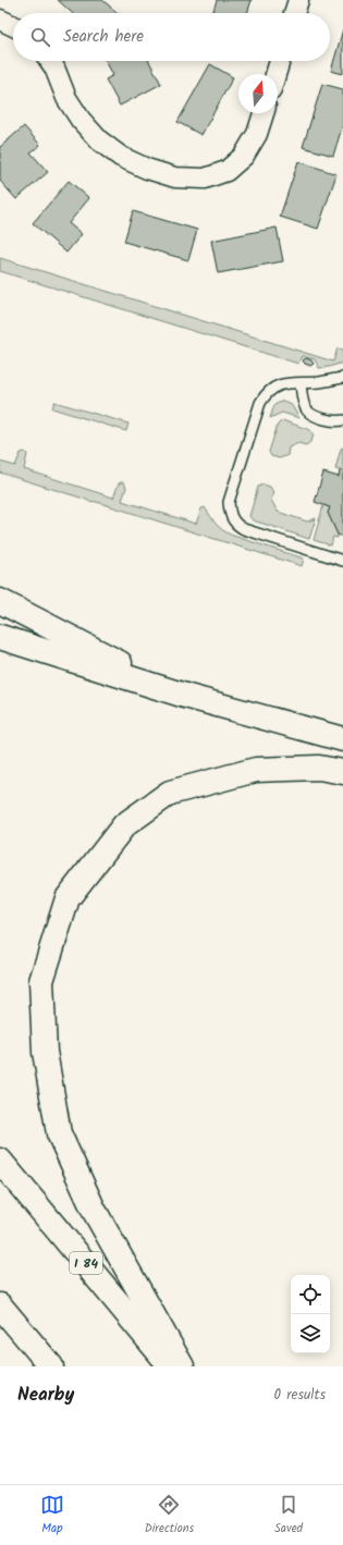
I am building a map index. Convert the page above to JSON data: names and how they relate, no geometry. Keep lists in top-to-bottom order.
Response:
{
  "streets": {
    "highway": ["I 84"]
  },
  "north": "top",
  "page": {
    "search": "Search here",
    "heading": ["Nearby", "0 results"],
    "nav": ["Map", "Directions", "Saved"]
  }
}
